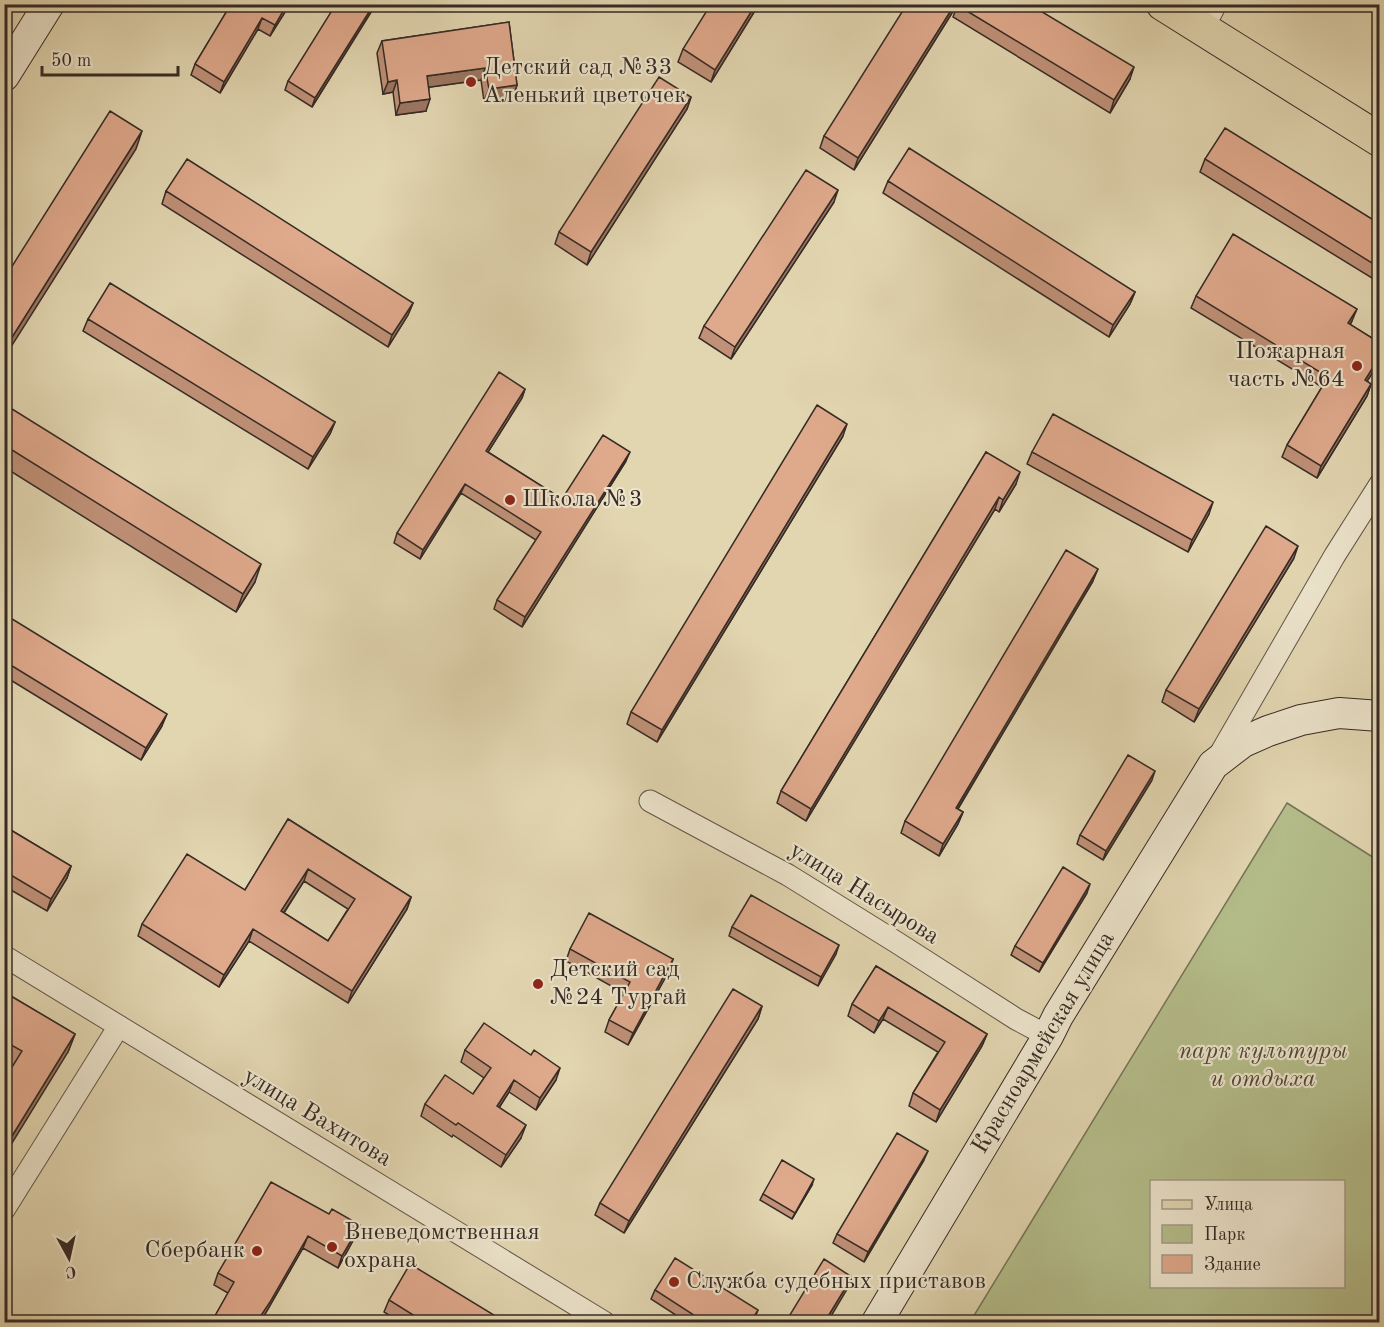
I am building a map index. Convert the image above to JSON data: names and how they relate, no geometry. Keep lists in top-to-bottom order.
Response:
{
  "streets": {
    "street": ["улица Насырова", "Красноармейская улица", "улица Вахитова"]
  },
  "crossings": [
    ["улица Насырова", "Красноармейская улица"]
  ],
  "parks": ["парк культуры и отдыха"],
  "places": [
    "Детский сад №33 Аленький цветочек",
    "Пожарная часть №64",
    "Школа №3",
    "Детский сад №24 Тургай",
    "Вневедомственная охрана",
    "Сбербанк",
    "Служба судебных приставов"
  ],
  "legend": ["Улица", "Парк", "Здание"],
  "scale_bar": "50 m",
  "north": "bottom"
}
